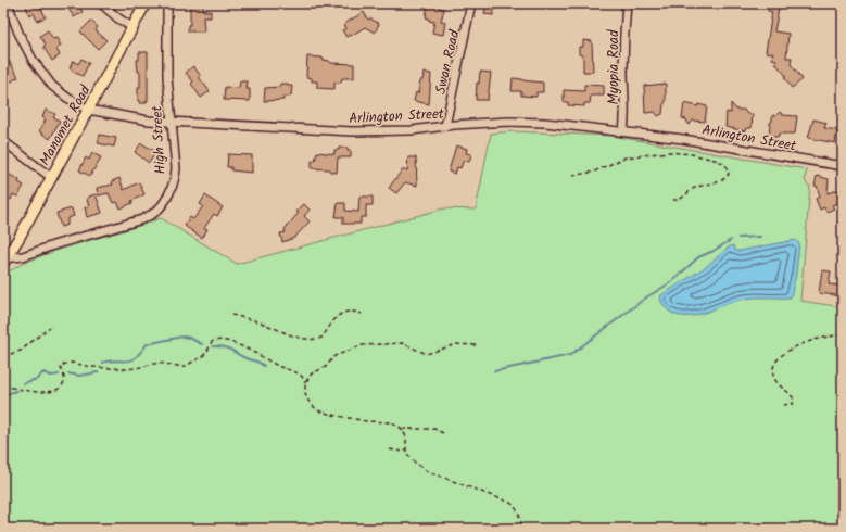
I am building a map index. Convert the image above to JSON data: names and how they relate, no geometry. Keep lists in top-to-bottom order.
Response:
{
  "streets": {
    "main road": ["Manomet Road"],
    "street": [
      "Swan Road",
      "Myopia Road",
      "Arlington Street",
      "High Street"
    ]
  },
  "crossings": [
    ["Swan Road", "Arlington Street"],
    ["Myopia Road", "Arlington Street"],
    ["Arlington Street", "Manomet Road"],
    ["Arlington Street", "High Street"],
    ["Manomet Road", "High Street"]
  ]
}
